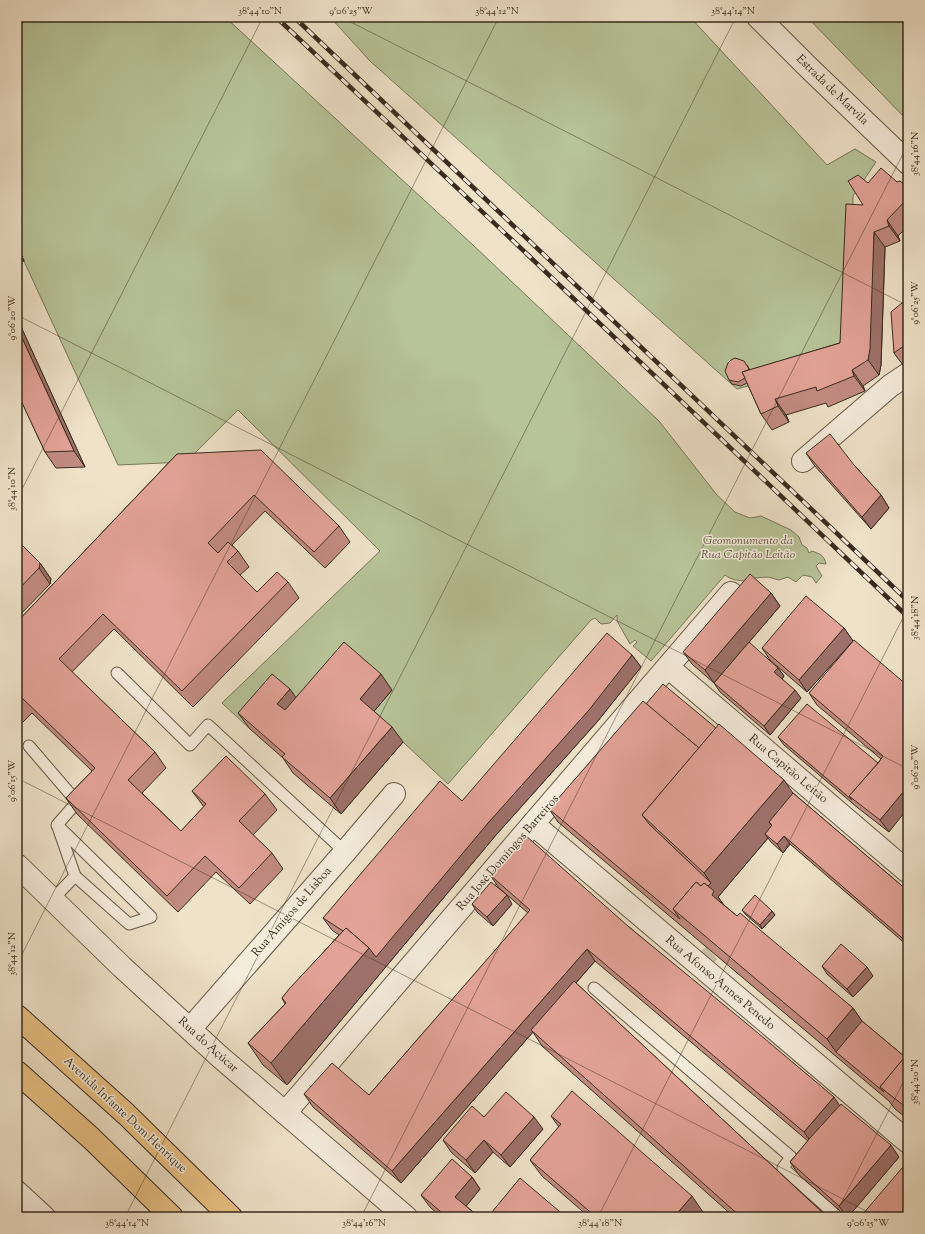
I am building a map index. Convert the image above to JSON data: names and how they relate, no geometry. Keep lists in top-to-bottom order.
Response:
{
  "streets": {
    "main road": ["Avenida Infante Dom Henrique"],
    "street": [
      "Estrada de Marvila",
      "Rua Capitão Leitão",
      "Rua José Domingos Barreiros",
      "Rua Amigos de Lisboa",
      "Rua Afonso Annes Penedo",
      "Rua do Açúcar"
    ]
  },
  "crossings": [
    ["Rua Capitão Leitão", "Rua José Domingos Barreiros"],
    ["Rua José Domingos Barreiros", "Rua Afonso Annes Penedo"],
    ["Rua José Domingos Barreiros", "Rua do Açúcar"],
    ["Rua Amigos de Lisboa", "Rua do Açúcar"]
  ],
  "parks": ["Geomonumento da Rua Capitão Leitão"],
  "coordinates": [
    "38°44'10\"N",
    "9°06'25\"W",
    "38°44'12\"N",
    "38°44'14\"N",
    "38°44'16\"N",
    "9°06'20\"W",
    "38°44'18\"N",
    "9°06'15\"W",
    "38°44'20\"N"
  ]
}
